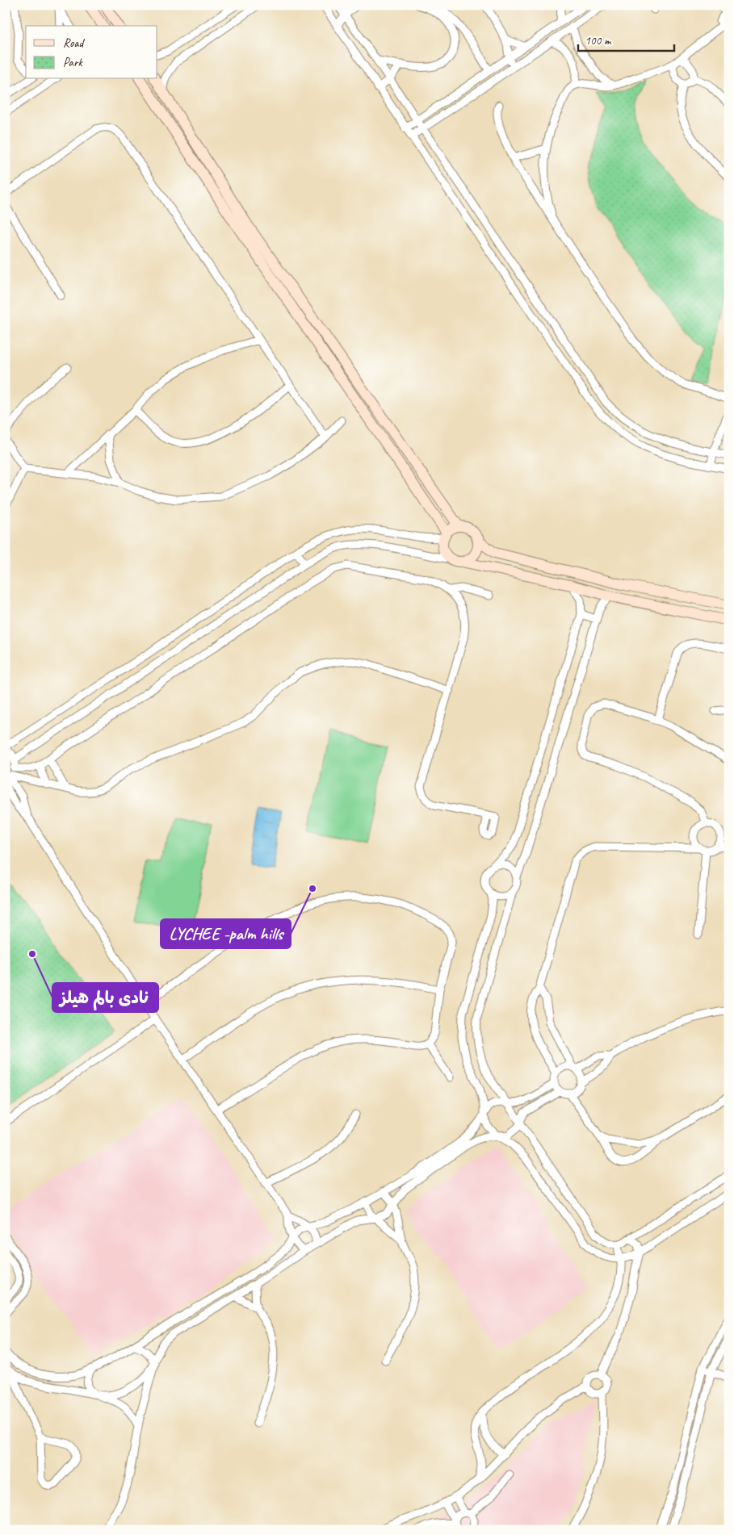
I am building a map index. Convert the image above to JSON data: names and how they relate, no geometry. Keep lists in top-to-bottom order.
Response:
{
  "places": ["LYCHEE -palm hills", "نادى بالم هيلز"],
  "legend": ["Road", "Park"],
  "scale_bar": "100 m"
}
